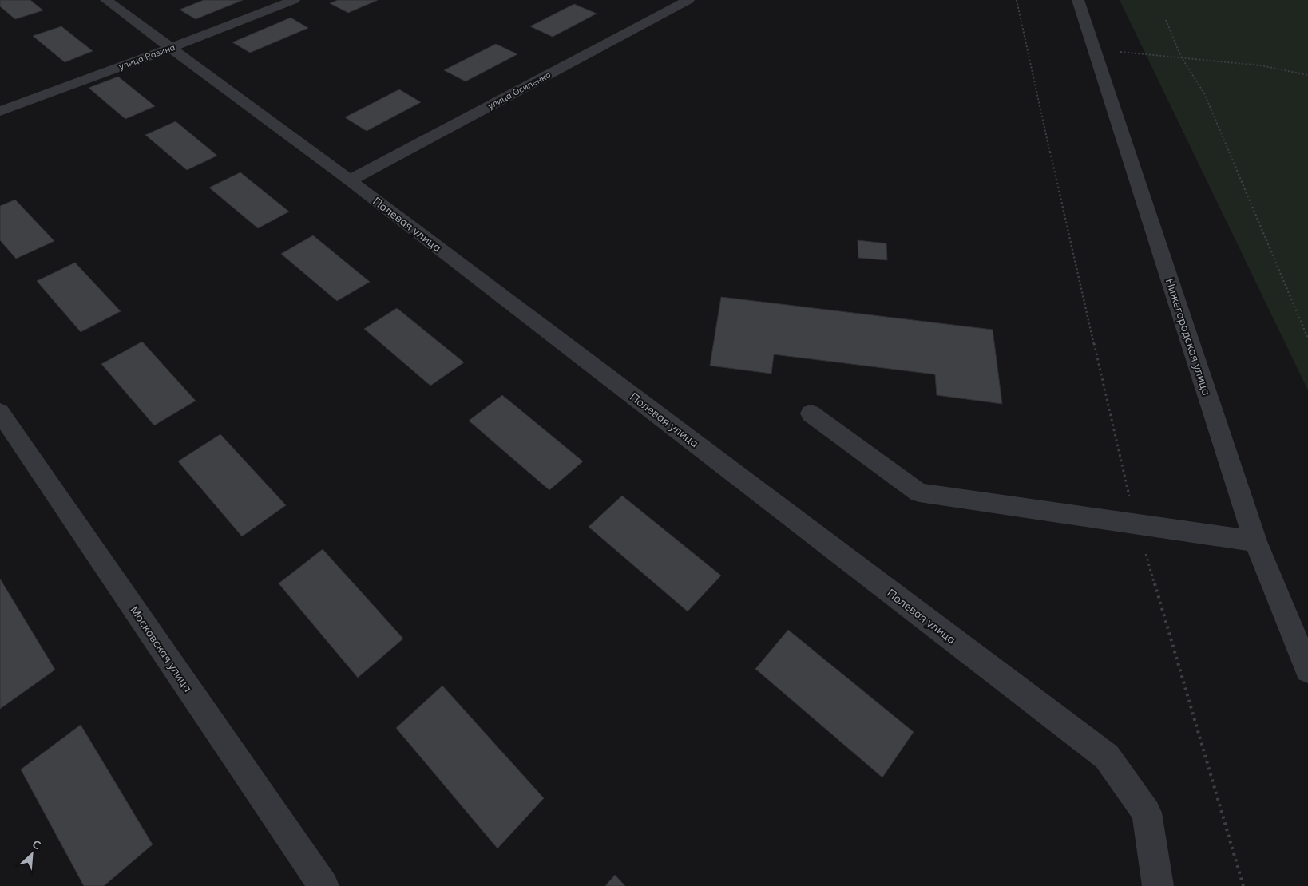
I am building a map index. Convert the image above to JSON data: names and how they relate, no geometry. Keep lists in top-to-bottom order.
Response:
{
  "streets": {
    "street": [
      "улица Разина",
      "улица Осипенко",
      "Полевая улица",
      "Нижегородская улица",
      "Московская улица"
    ]
  },
  "crossings": [
    ["улица Разина", "Полевая улица"],
    ["улица Осипенко", "Полевая улица"]
  ],
  "north": "top right"
}
